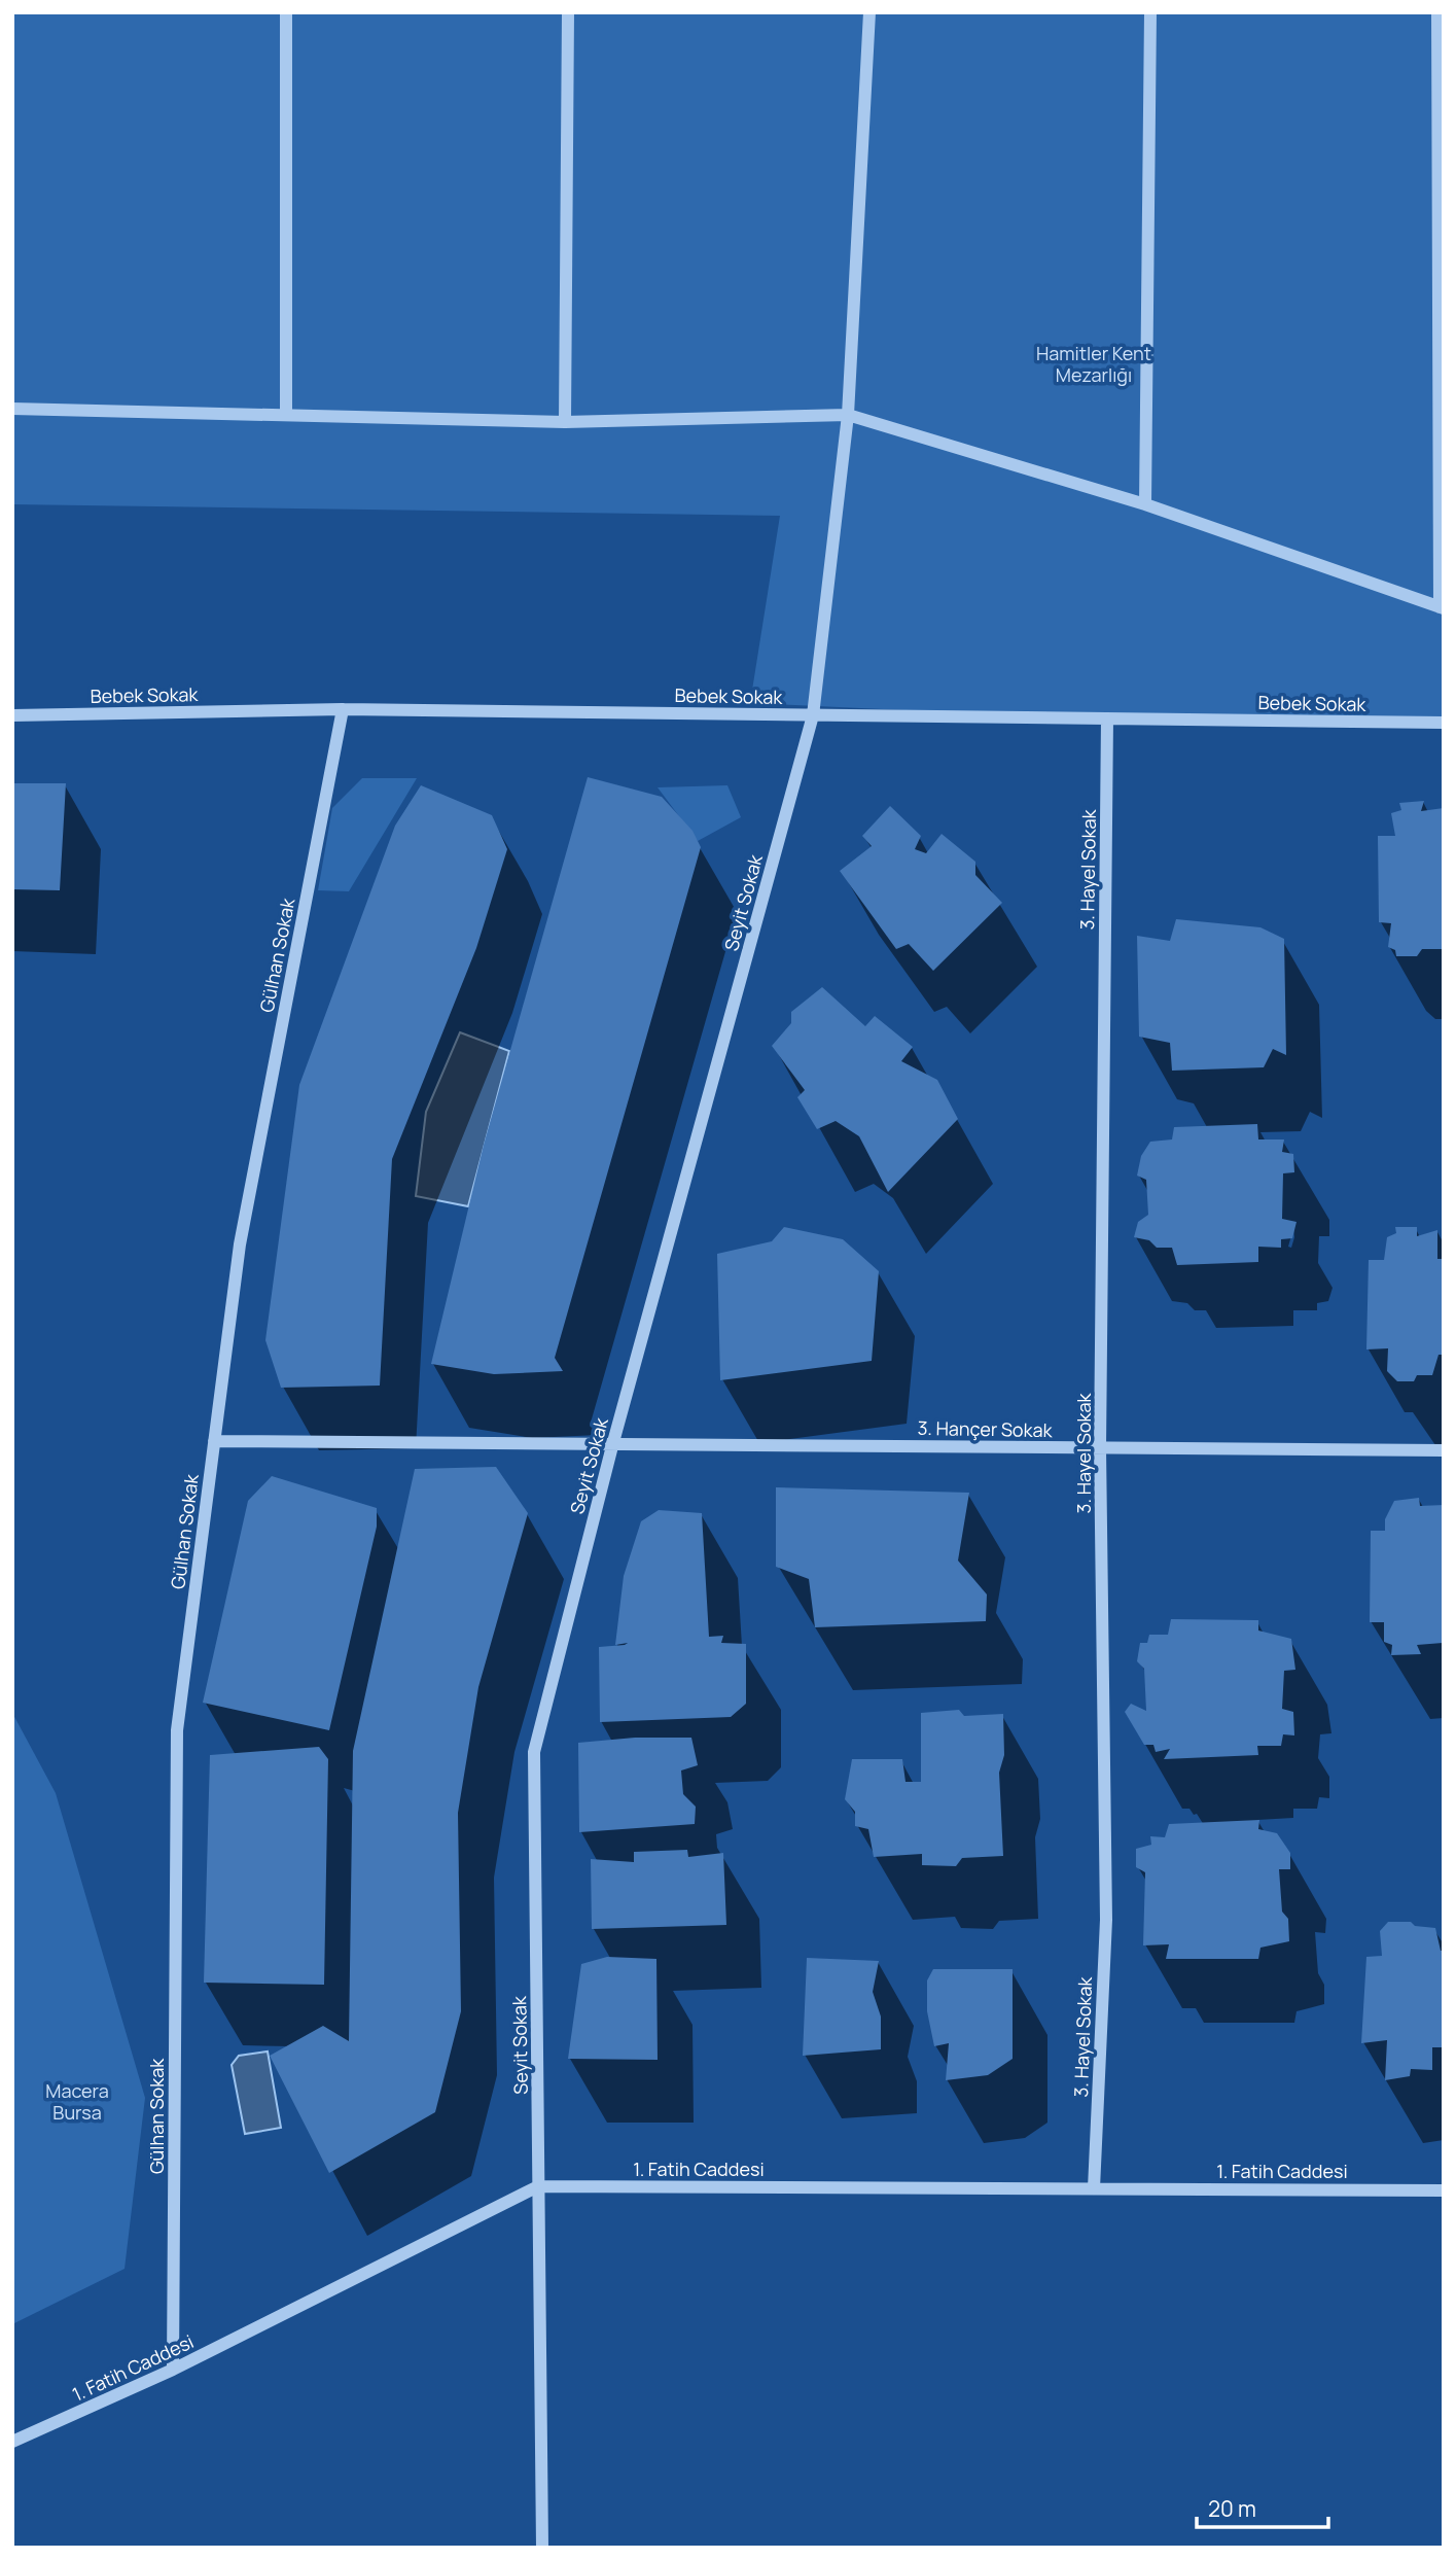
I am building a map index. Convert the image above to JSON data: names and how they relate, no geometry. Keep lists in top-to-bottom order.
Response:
{
  "streets": {
    "street": [
      "Bebek Sokak",
      "3. Hayel Sokak",
      "Seyit Sokak",
      "Gülhan Sokak",
      "3. Hançer Sokak",
      "1. Fatih Caddesi"
    ]
  },
  "crossings": [
    ["Bebek Sokak", "3. Hayel Sokak"],
    ["Bebek Sokak", "Seyit Sokak"],
    ["Bebek Sokak", "Gülhan Sokak"],
    ["3. Hayel Sokak", "3. Hançer Sokak"],
    ["3. Hayel Sokak", "1. Fatih Caddesi"],
    ["Seyit Sokak", "3. Hançer Sokak"],
    ["Seyit Sokak", "1. Fatih Caddesi"],
    ["Gülhan Sokak", "3. Hançer Sokak"],
    ["Gülhan Sokak", "1. Fatih Caddesi"]
  ],
  "parks": ["Hamitler Kent Mezarlığı", "Macera Bursa"],
  "scale_bar": "20 m"
}
